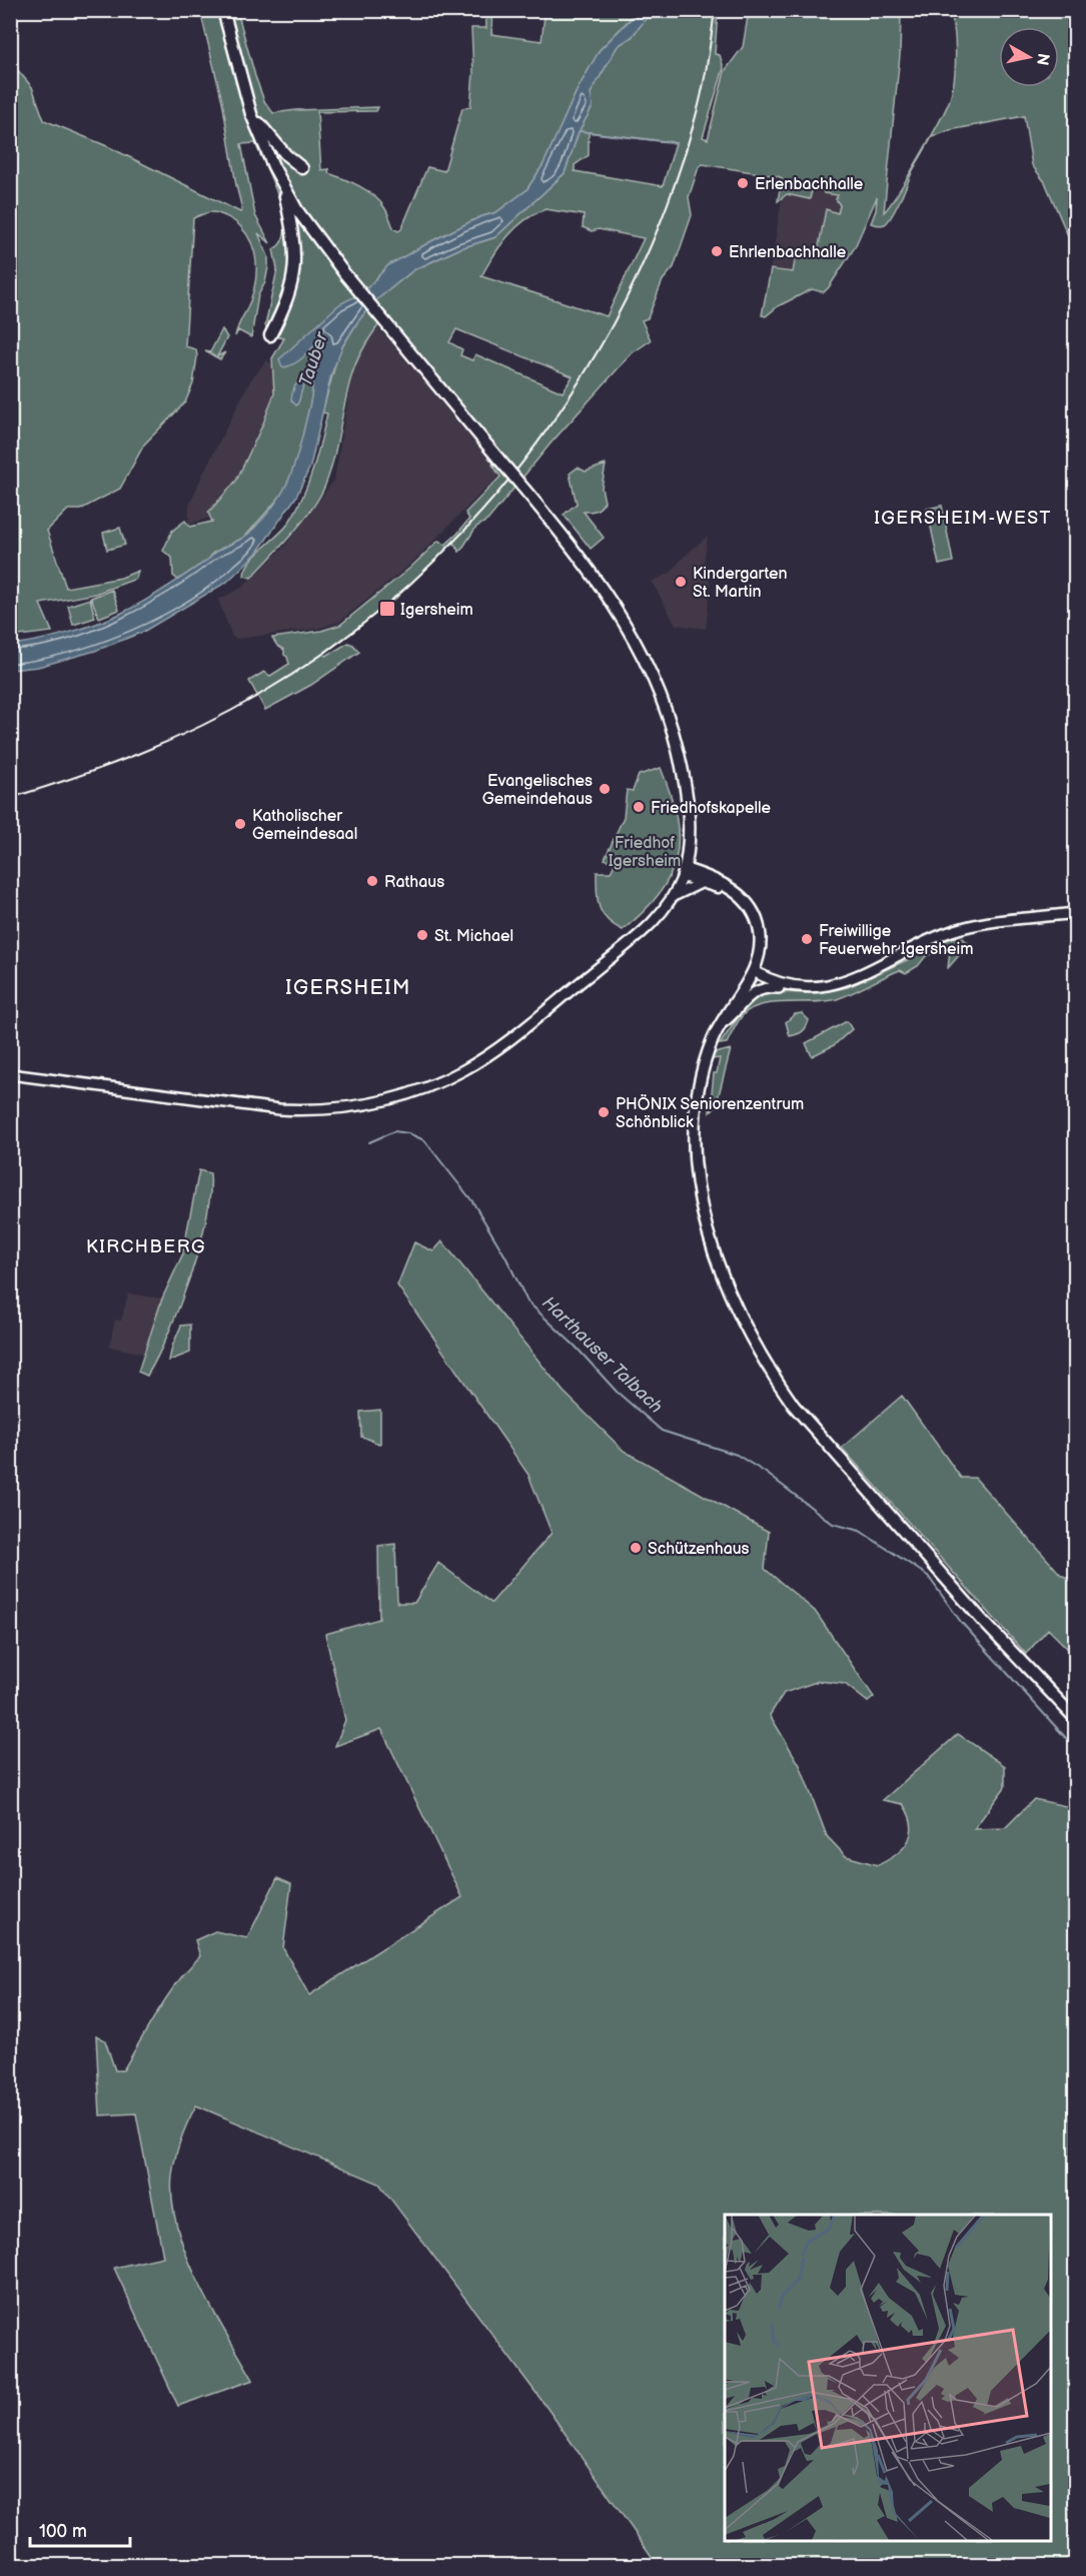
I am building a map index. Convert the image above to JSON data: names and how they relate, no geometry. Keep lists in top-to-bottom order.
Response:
{
  "districts": ["IGERSHEIM-WEST", "IGERSHEIM", "KIRCHBERG"],
  "water": ["Tauber", "Harthauser Talbach"],
  "parks": ["Friedhof Igersheim"],
  "places": {
    "other": [
      "Erlenbachhalle",
      "Ehrlenbachhalle",
      "Kindergarten St. Martin",
      "Evangelisches Gemeindehaus",
      "Friedhofskapelle",
      "Katholischer Gemeindesaal",
      "Rathaus",
      "St. Michael",
      "Freiwillige Feuerwehr Igersheim",
      "PHÖNIX Seniorenzentrum Schönblick",
      "Schützenhaus"
    ],
    "transit": ["Igersheim"]
  },
  "scale_bar": "100 m",
  "north": "right"
}
